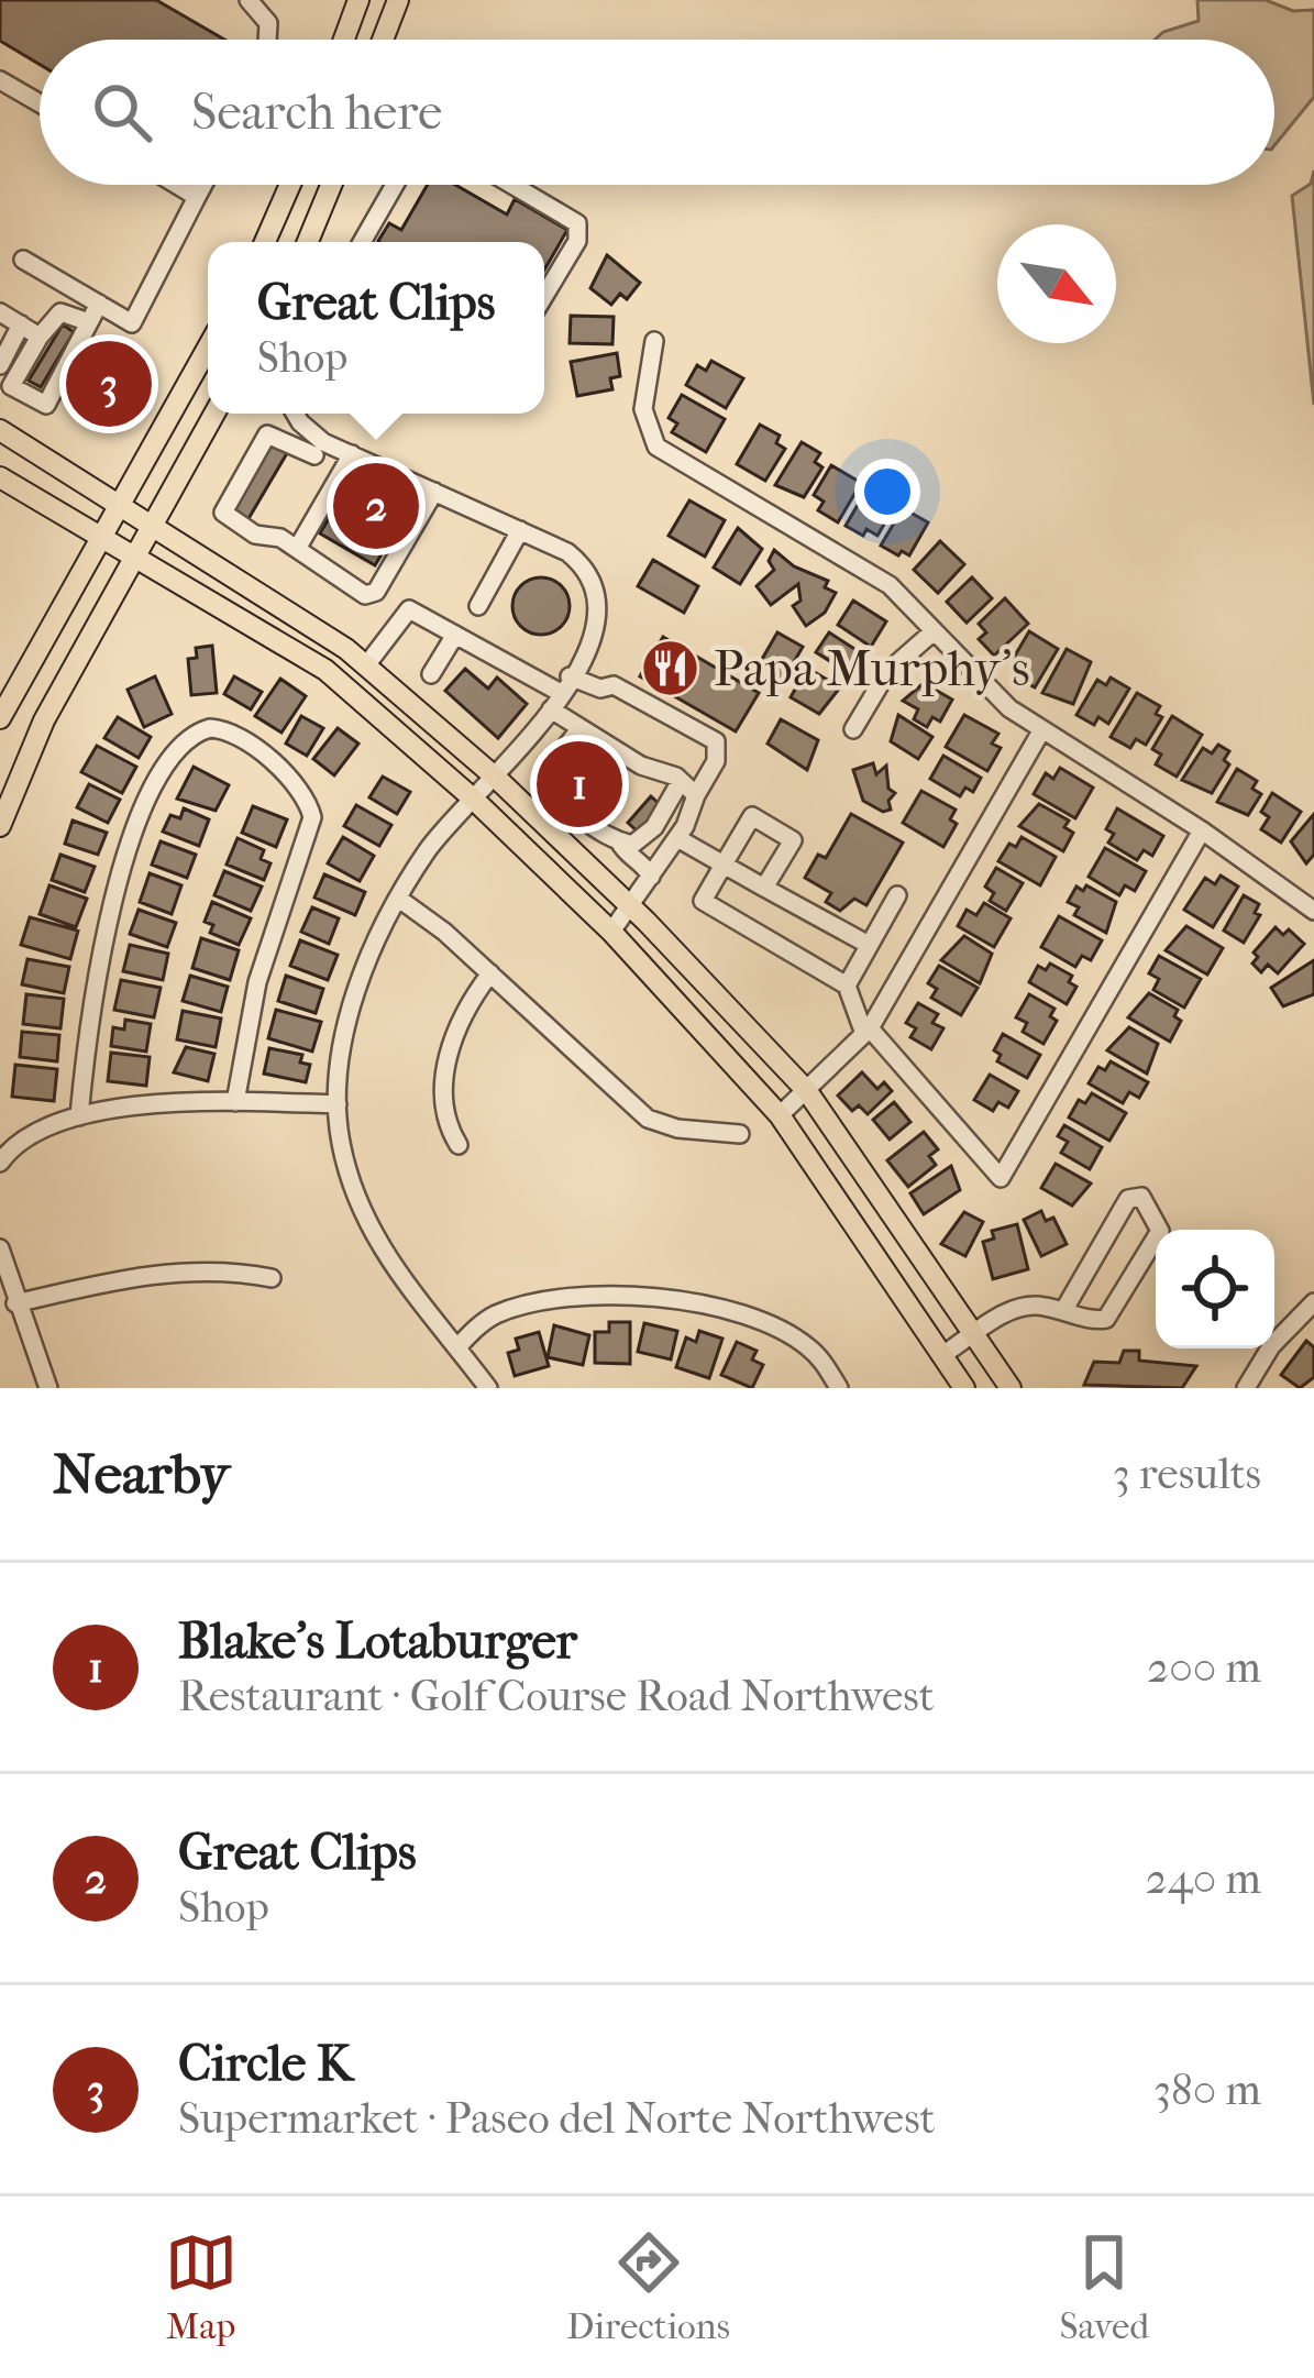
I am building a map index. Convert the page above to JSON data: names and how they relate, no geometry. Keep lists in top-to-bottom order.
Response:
{
  "places": {
    "restaurant": ["Papa Murphy's"]
  },
  "north": "bottom right",
  "page": {
    "search": "Search here",
    "popup": ["Great Clips", "Shop"],
    "pins": ["3", "2", "1"],
    "heading": ["Nearby", "3 results"],
    "list": [
      {
        "mark": "1",
        "name": "Blake's Lotaburger",
        "note": "Restaurant · Golf Course Road Northwest",
        "value": "200 m"
      },
      {
        "mark": "2",
        "name": "Great Clips",
        "note": "Shop",
        "value": "240 m"
      },
      {
        "mark": "3",
        "name": "Circle K",
        "note": "Supermarket · Paseo del Norte Northwest",
        "value": "380 m"
      }
    ],
    "nav": ["Map", "Directions", "Saved"]
  }
}
